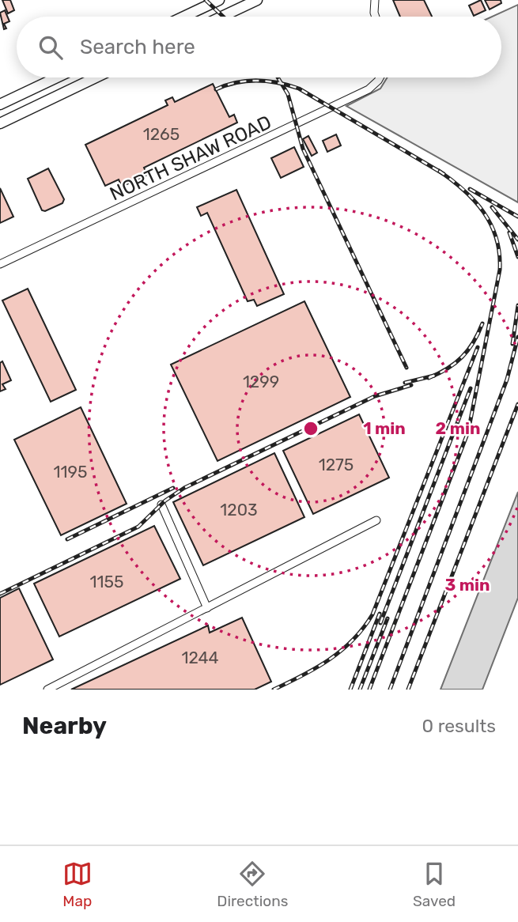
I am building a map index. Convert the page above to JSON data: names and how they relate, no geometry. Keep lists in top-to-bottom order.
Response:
{
  "streets": {
    "street": ["NORTH SHAW ROAD"]
  },
  "house_numbers": [
    "1265",
    "1299",
    "1275",
    "1195",
    "1203",
    "1155",
    "1244"
  ],
  "page": {
    "search": "Search here",
    "heading": ["Nearby", "0 results"],
    "nav": ["Map", "Directions", "Saved"]
  },
  "rings": ["1 min", "2 min", "3 min"]
}
